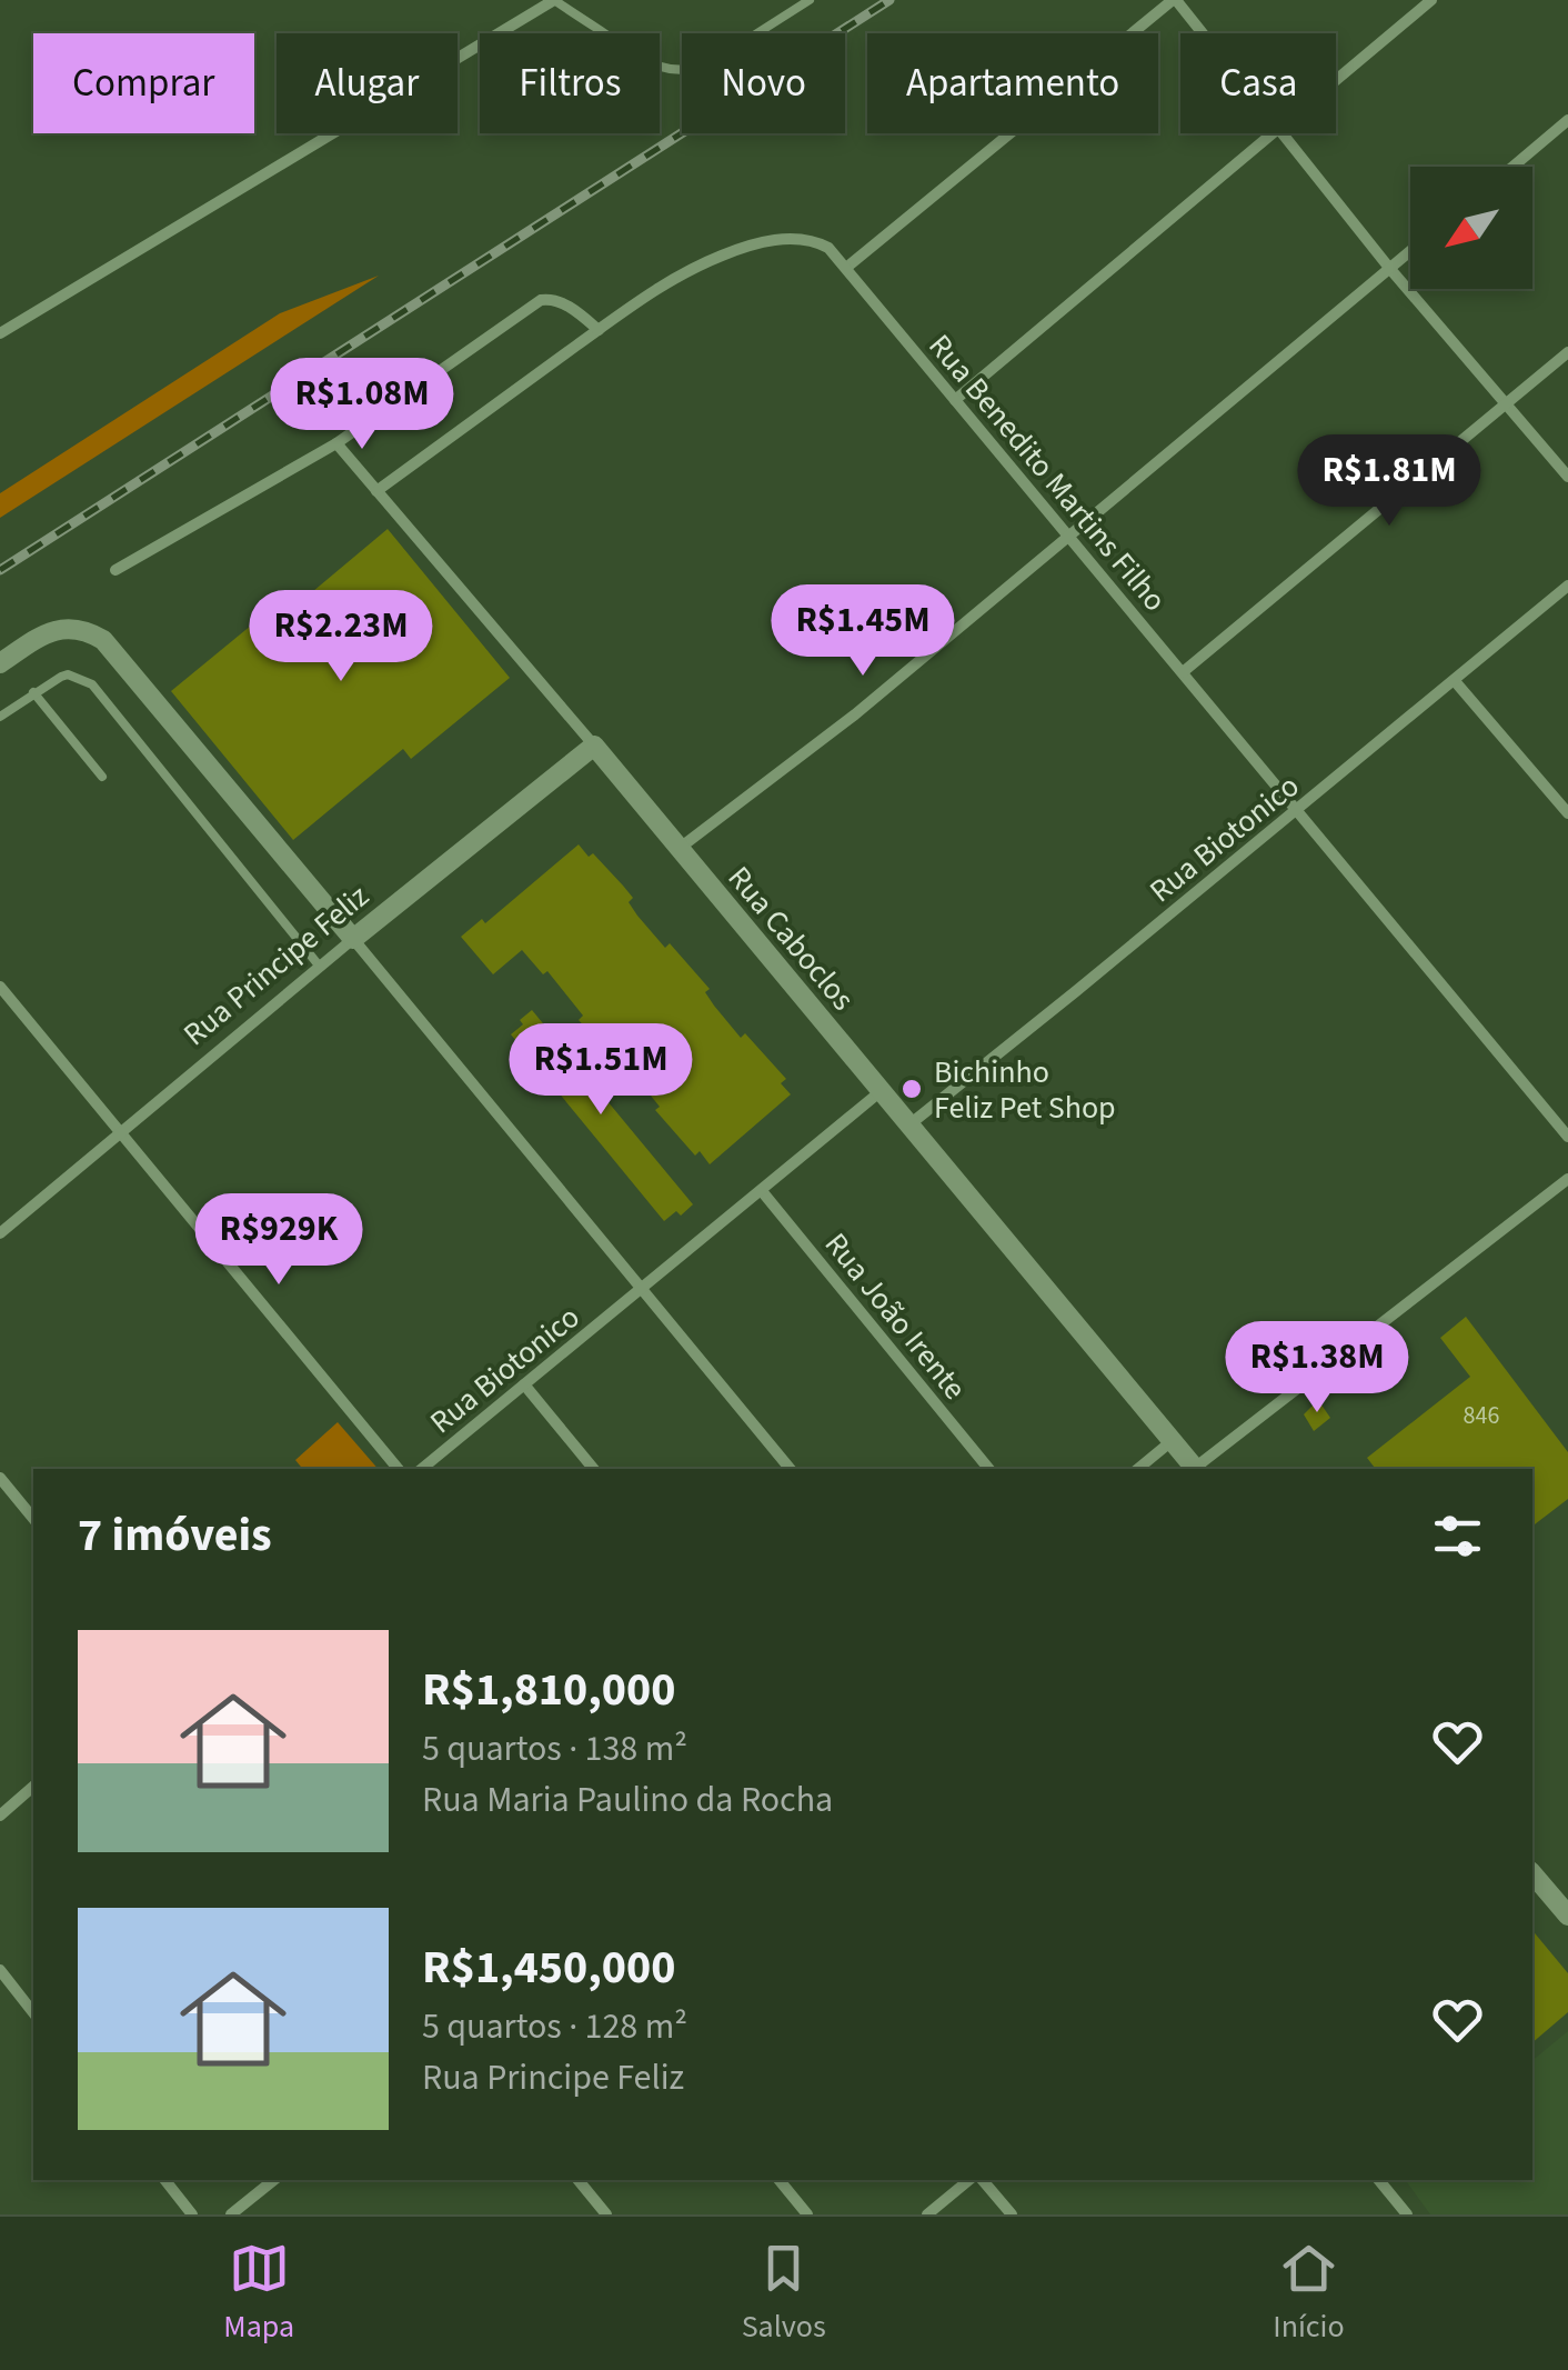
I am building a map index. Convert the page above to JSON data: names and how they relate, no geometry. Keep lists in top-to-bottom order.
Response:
{
  "streets": {
    "street": [
      "Rua Benedito Martins Filho",
      "Rua Biotonico",
      "Rua Caboclos",
      "Rua Principe Feliz",
      "Rua João Irente"
    ]
  },
  "crossings": [
    ["Rua Benedito Martins Filho", "Rua Biotonico"],
    ["Rua Benedito Martins Filho", "Rua Caboclos"],
    ["Rua Biotonico", "Rua Caboclos"],
    ["Rua Biotonico", "Rua João Irente"],
    ["Rua Caboclos", "Rua Principe Feliz"]
  ],
  "places": ["Bichinho Feliz Pet Shop"],
  "house_numbers": ["846"],
  "north": "bottom left",
  "page": {
    "chip": [
      "Comprar",
      "Alugar",
      "Filtros",
      "Novo",
      "Apartamento",
      "Casa"
    ],
    "price": [
      "R$1.08M",
      "R$1.81M",
      "R$1.45M",
      "R$2.23M",
      "R$1.51M",
      "R$929K",
      "R$1.38M"
    ],
    "heading": "7 imóveis",
    "list": [
      {
        "name": "R$1,810,000",
        "note": "5 quartos · 138 m² · Rua Maria Paulino da Rocha"
      },
      {
        "name": "R$1,450,000",
        "note": "5 quartos · 128 m² · Rua Principe Feliz"
      }
    ],
    "tabs": ["Mapa", "Salvos", "Início"]
  }
}
